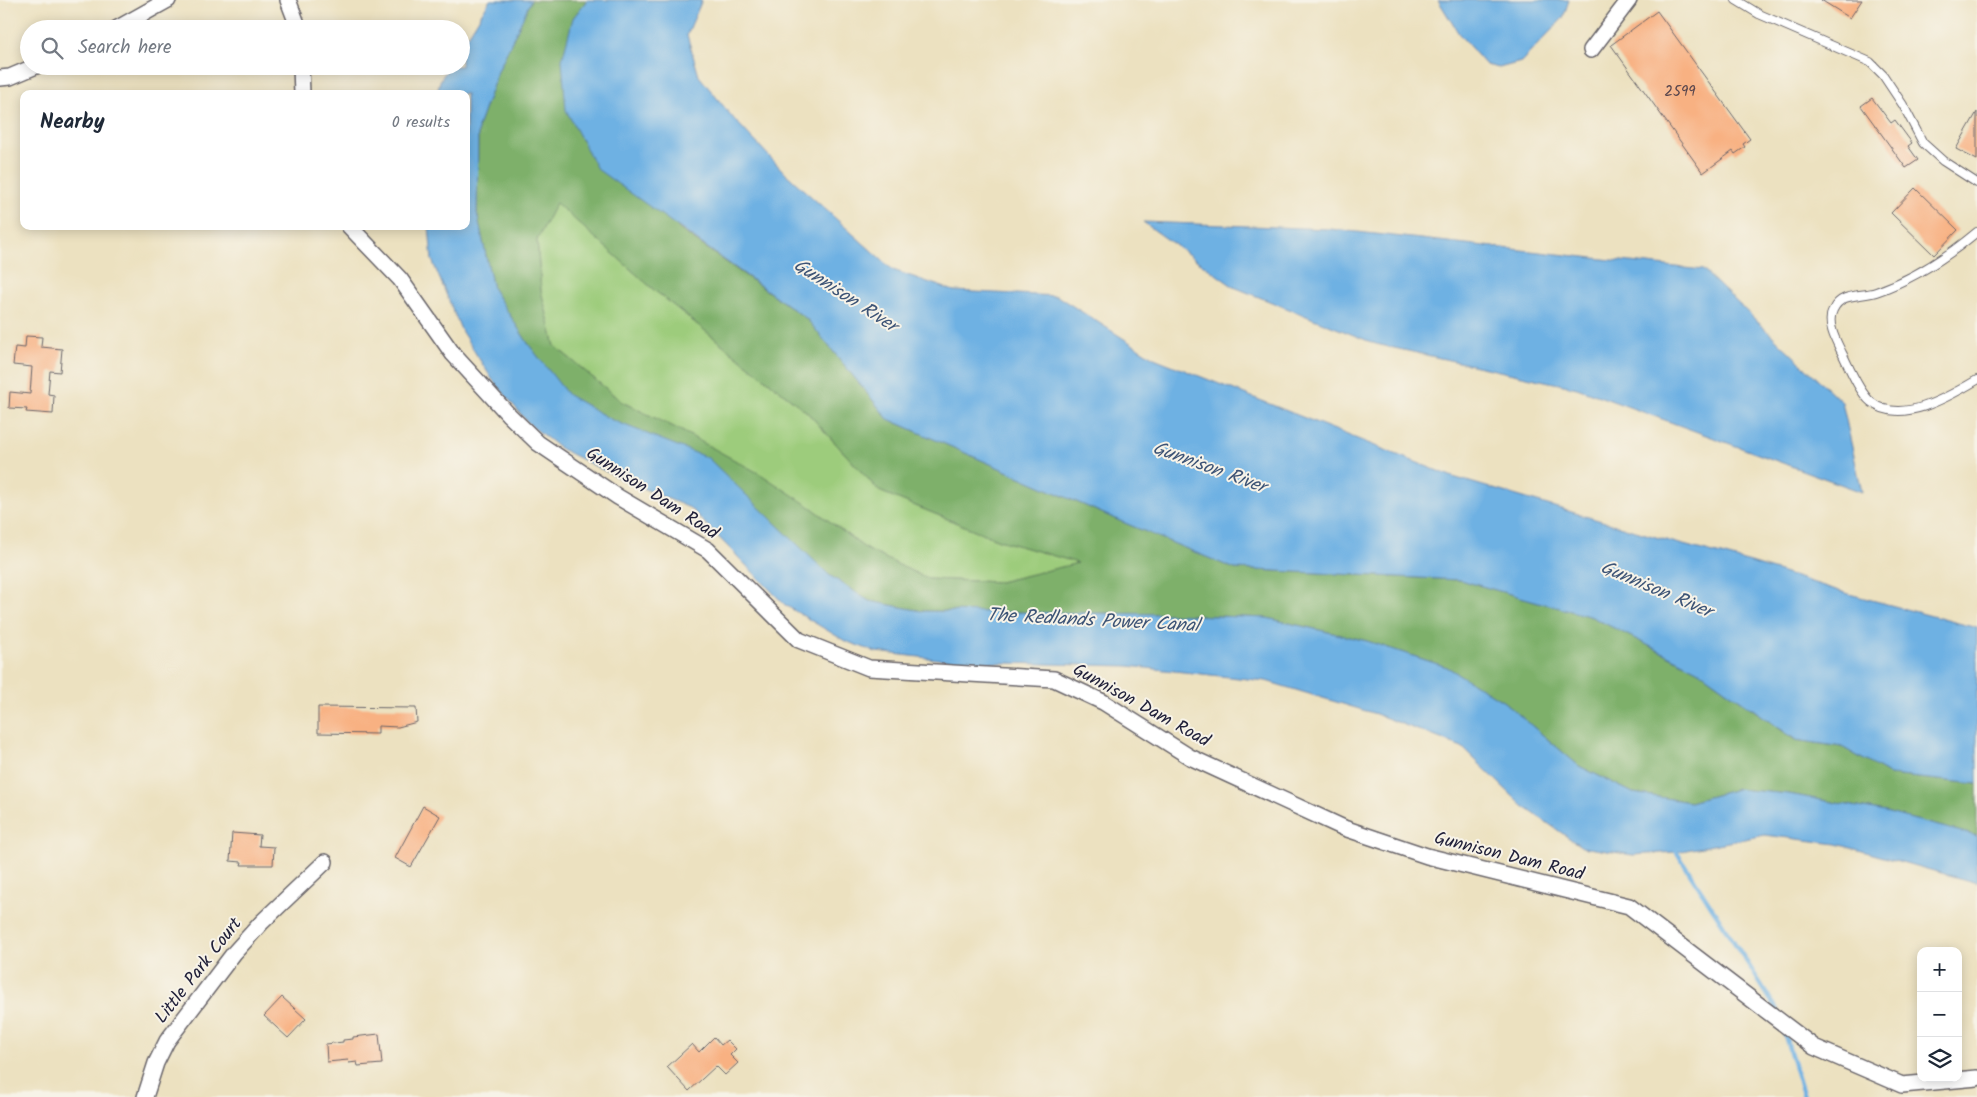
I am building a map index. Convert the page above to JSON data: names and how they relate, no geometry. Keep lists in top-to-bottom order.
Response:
{
  "streets": {
    "street": ["Gunnison Dam Road", "Little Park Court"]
  },
  "water": ["Gunnison River", "The Redlands Power Canal"],
  "house_numbers": ["2599"],
  "page": {
    "search": "Search here",
    "heading": ["Nearby", "0 results"],
    "map_buttons": ["+", "−"]
  }
}
